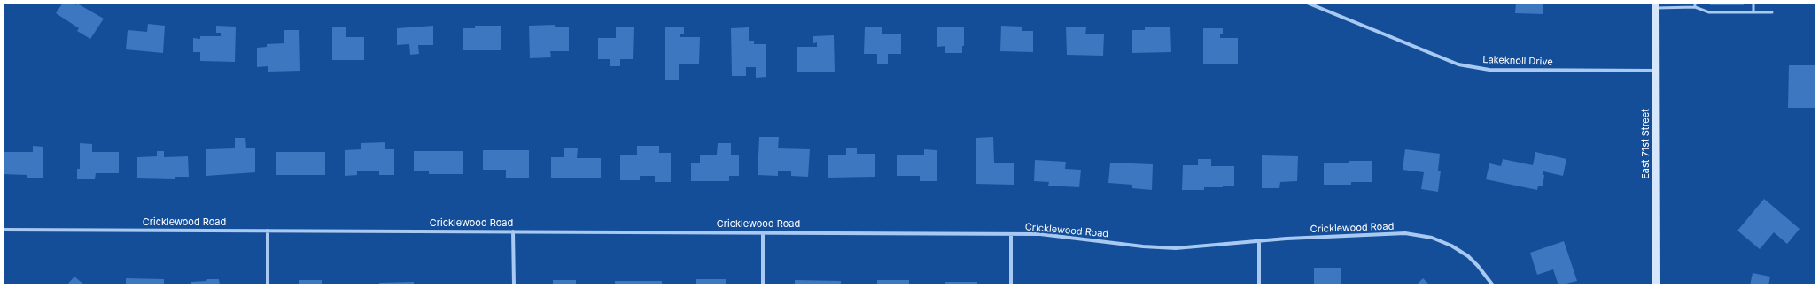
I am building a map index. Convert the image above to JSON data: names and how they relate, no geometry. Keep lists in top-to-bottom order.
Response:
{
  "streets": {
    "main road": ["East 71st Street"],
    "street": ["Lakeknoll Drive", "Cricklewood Road"]
  },
  "crossings": [
    ["Lakeknoll Drive", "East 71st Street"]
  ]
}
